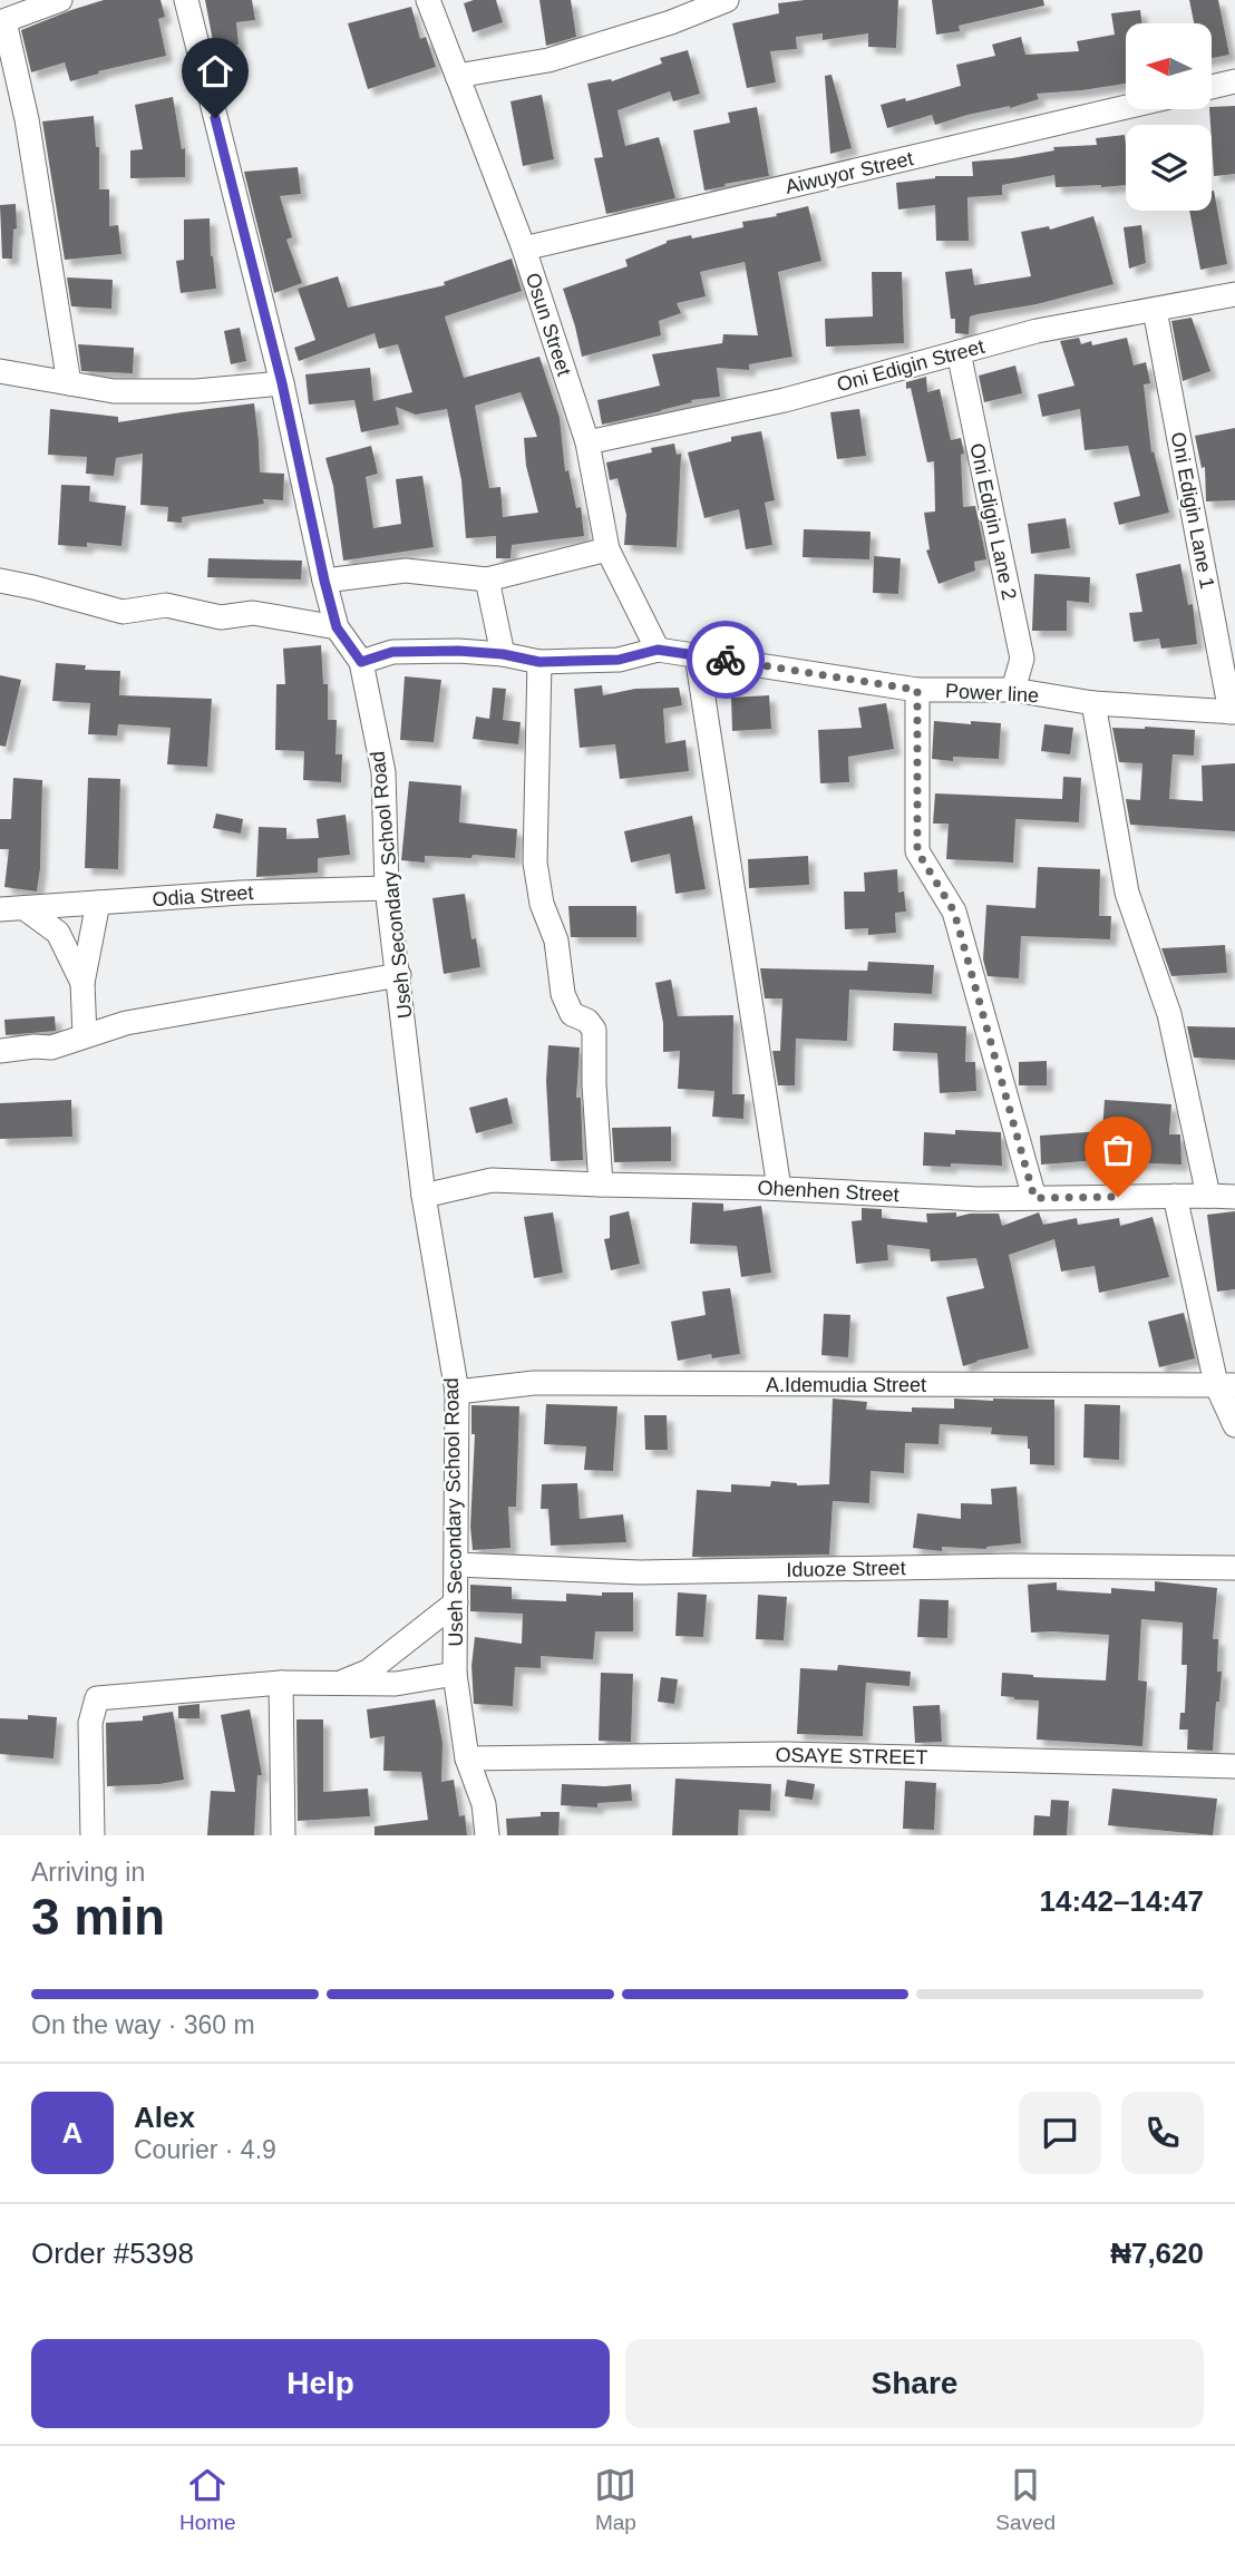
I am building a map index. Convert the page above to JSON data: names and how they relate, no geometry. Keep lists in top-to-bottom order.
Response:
{
  "streets": {
    "street": [
      "Aiwuyor Street",
      "Osun Street",
      "Oni Edigin Street",
      "Oni Edigin Lane 1",
      "Oni Edigin Lane 2",
      "Power line",
      "Useh Secondary School Road",
      "Odia Street",
      "Ohenhen Street",
      "A.Idemudia Street",
      "Iduoze Street",
      "OSAYE STREET"
    ]
  },
  "crossings": [
    ["Aiwuyor Street", "Osun Street"],
    ["Osun Street", "Oni Edigin Street"],
    ["Osun Street", "Power line"],
    ["Oni Edigin Street", "Oni Edigin Lane 1"],
    ["Oni Edigin Street", "Oni Edigin Lane 2"],
    ["Oni Edigin Lane 1", "Power line"],
    ["Oni Edigin Lane 2", "Power line"],
    ["Useh Secondary School Road", "Odia Street"],
    ["Useh Secondary School Road", "Ohenhen Street"],
    ["Useh Secondary School Road", "A.Idemudia Street"],
    ["Useh Secondary School Road", "Iduoze Street"],
    ["Useh Secondary School Road", "OSAYE STREET"]
  ],
  "north": "left",
  "page": {
    "heading": ["3 min", "Arriving in", "14:42–14:47"],
    "panel": [
      "Alex",
      "Courier · 4.9",
      "Order #5398",
      "₦7,620"
    ],
    "bar": "On the way · 360 m",
    "round": "A",
    "buttons": ["Help", "Share"],
    "tabs": ["Home", "Map", "Saved"]
  }
}
